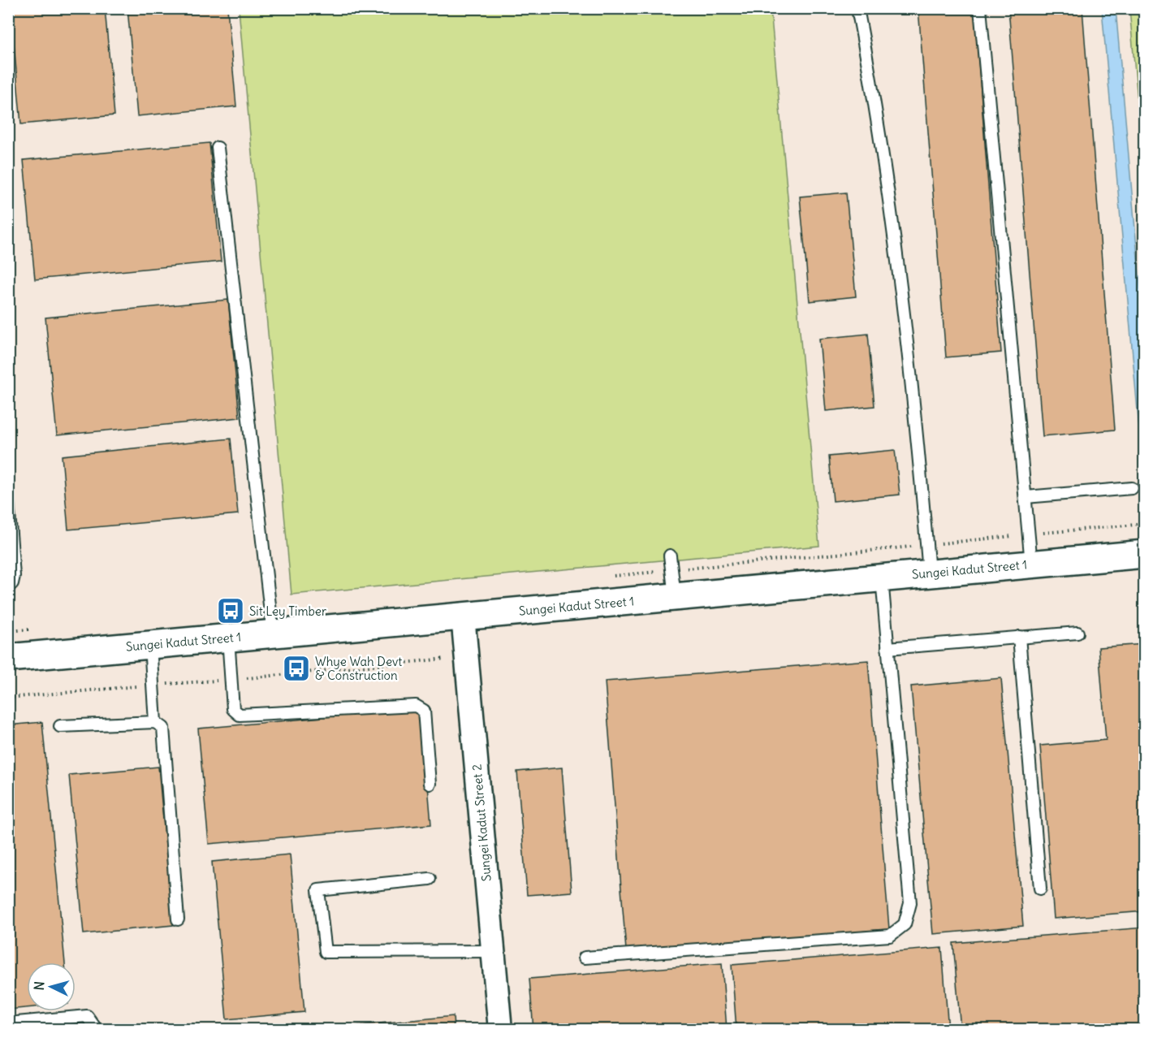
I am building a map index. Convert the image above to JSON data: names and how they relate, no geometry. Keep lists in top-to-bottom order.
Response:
{
  "streets": {
    "street": ["Sungei Kadut Street 1", "Sungei Kadut Street 2"]
  },
  "crossings": [
    ["Sungei Kadut Street 1", "Sungei Kadut Street 2"]
  ],
  "places": {
    "bus stop": ["Sit Ley Timber", "Whye Wah Devt & Construction"]
  },
  "north": "left"
}
